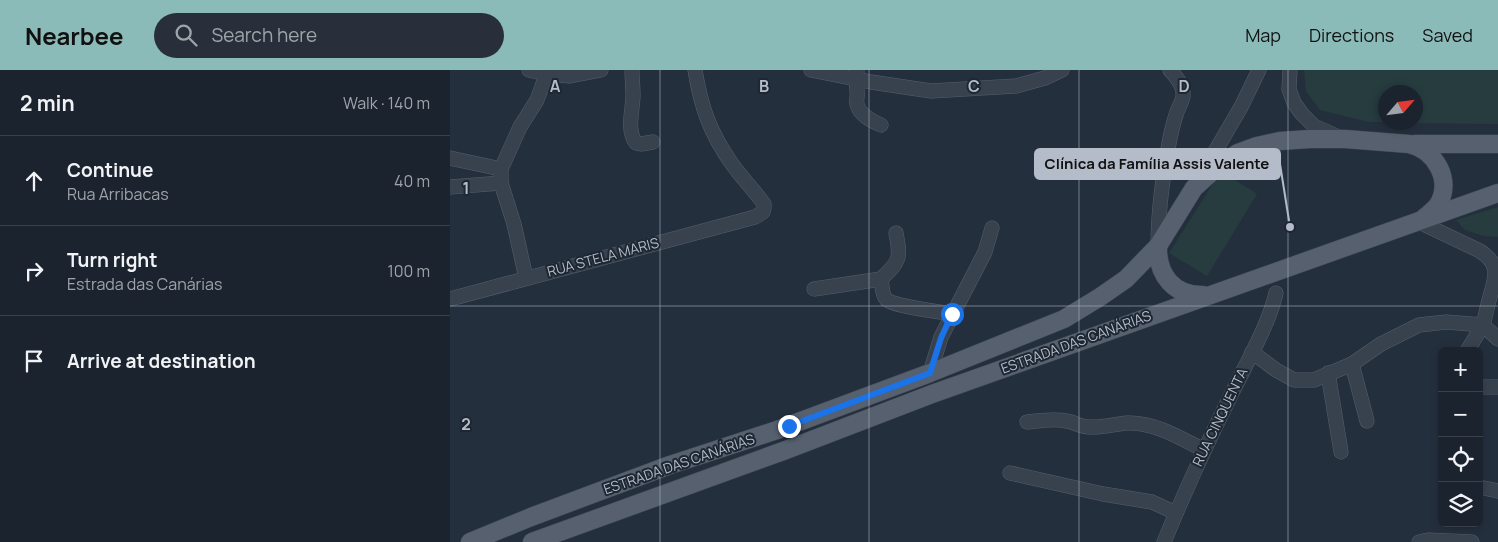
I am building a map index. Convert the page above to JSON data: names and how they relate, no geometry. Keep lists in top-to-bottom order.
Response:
{
  "streets": {
    "main road": ["ESTRADA DAS CANÁRIAS"],
    "street": ["RUA STELA MARIS", "RUA CINQUENTA"]
  },
  "places": ["Clínica da Família Assis Valente"],
  "north": "top right",
  "page": {
    "header": "Nearbee",
    "search": "Search here",
    "nav": ["Map", "Directions", "Saved"],
    "heading": ["2 min", "Walk · 140 m"],
    "list": [
      ["Continue", "Rua Arribacas", "40 m"],
      ["Turn right", "Estrada das Canárias", "100 m"],
      "Arrive at destination"
    ],
    "map_buttons": ["+", "−"]
  },
  "grid": {
    "columns": [
      "A",
      "B",
      "C",
      "D"
    ],
    "rows": ["1", "2"]
  }
}
